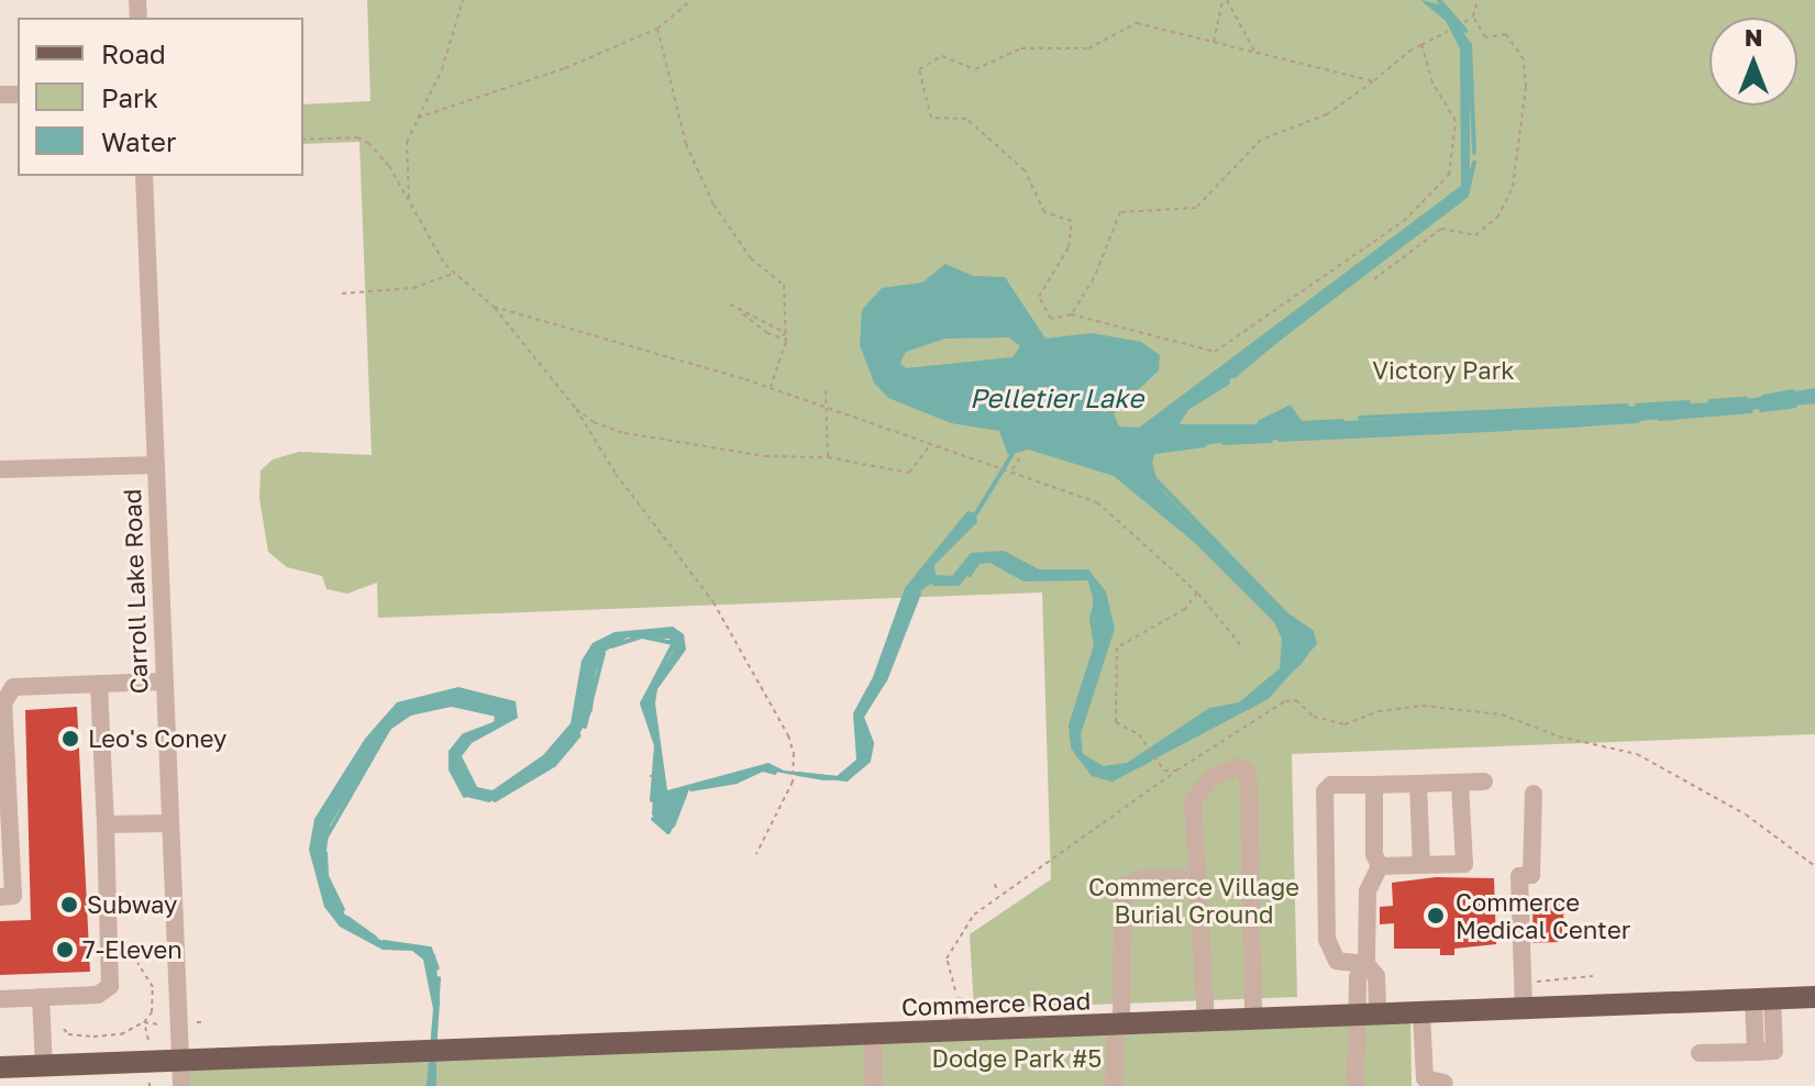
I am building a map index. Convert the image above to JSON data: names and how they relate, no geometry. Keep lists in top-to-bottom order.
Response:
{
  "streets": {
    "main road": ["Commerce Road"],
    "street": ["Carroll Lake Road"]
  },
  "crossings": [
    ["Carroll Lake Road", "Commerce Road"]
  ],
  "water": ["Pelletier Lake"],
  "parks": ["Victory Park", "Commerce Village Burial Ground", "Dodge Park #5"],
  "places": [
    "Leo's Coney",
    "Subway",
    "Commerce Medical Center",
    "7-Eleven"
  ],
  "legend": ["Road", "Park", "Water"],
  "north": "top"
}
